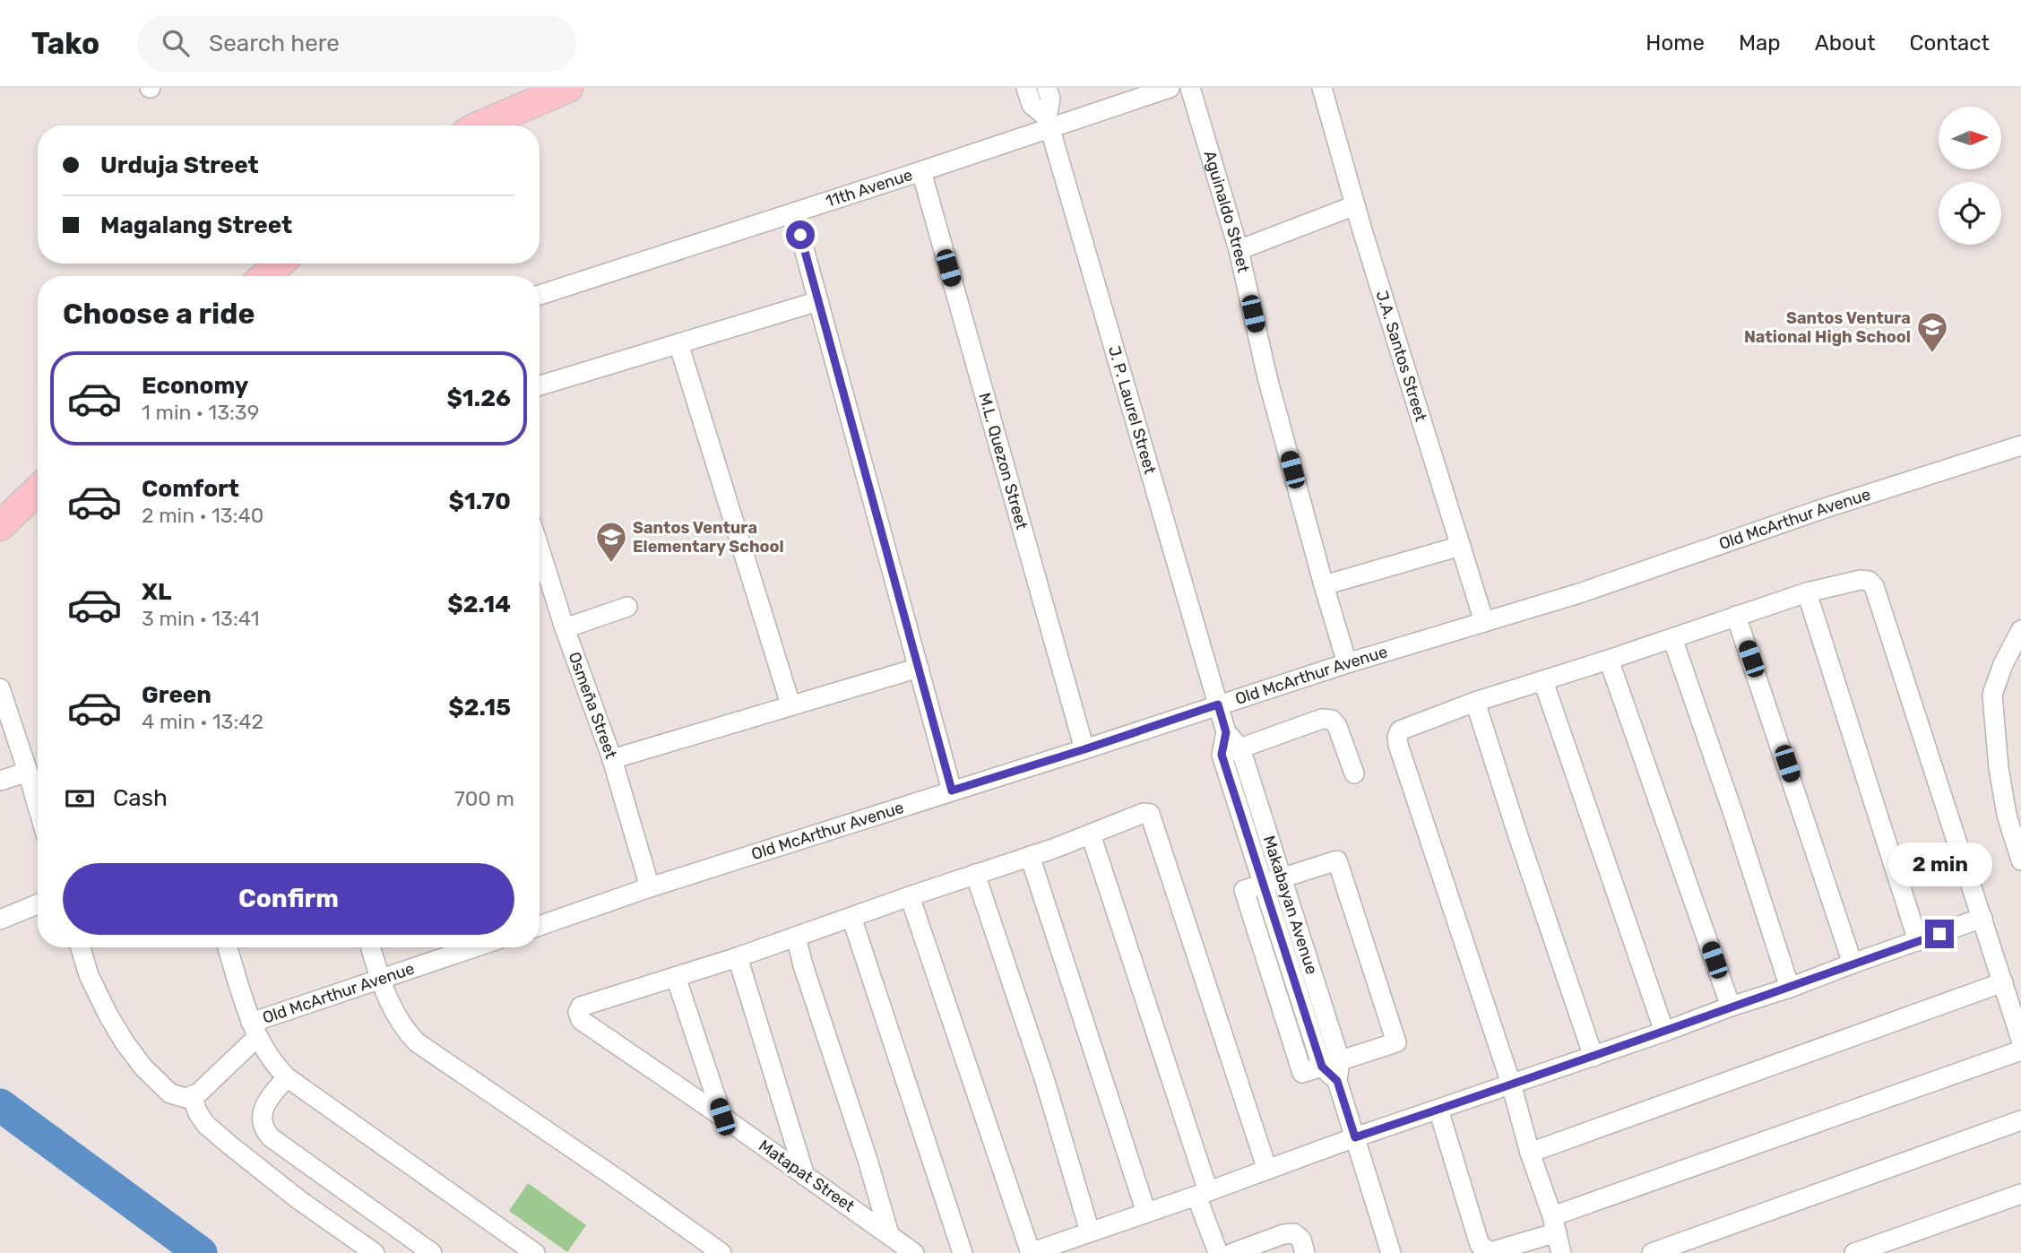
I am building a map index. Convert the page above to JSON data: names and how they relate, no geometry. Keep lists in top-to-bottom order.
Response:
{
  "streets": {
    "street": [
      "11th Avenue",
      "Aguinaldo Street",
      "J.A. Santos Street",
      "J. P. Laurel Street",
      "M.L. Quezon Street",
      "Old McArthur Avenue",
      "Osmeña Street",
      "Makabayan Avenue",
      "Matapat Street"
    ]
  },
  "crossings": [
    ["11th Avenue", "J. P. Laurel Street"],
    ["11th Avenue", "M.L. Quezon Street"],
    ["Aguinaldo Street", "Old McArthur Avenue"],
    ["J.A. Santos Street", "Old McArthur Avenue"],
    ["J. P. Laurel Street", "Old McArthur Avenue"],
    ["J. P. Laurel Street", "Makabayan Avenue"],
    ["M.L. Quezon Street", "Old McArthur Avenue"],
    ["Old McArthur Avenue", "Osmeña Street"],
    ["Old McArthur Avenue", "Makabayan Avenue"]
  ],
  "places": {
    "school or university": ["Santos Ventura National High School", "Santos Ventura Elementary School"]
  },
  "north": "right",
  "page": {
    "header": "Tako",
    "search": "Search here",
    "nav": [
      "Home",
      "Map",
      "About",
      "Contact"
    ],
    "banner": ["Urduja Street", "Magalang Street"],
    "heading": "Choose a ride",
    "list": [
      {
        "name": "Economy",
        "note": "1 min · 13:39",
        "value": "$1.26"
      },
      {
        "name": "Comfort",
        "note": "2 min · 13:40",
        "value": "$1.70"
      },
      {
        "name": "XL",
        "note": "3 min · 13:41",
        "value": "$2.14"
      },
      {
        "name": "Green",
        "note": "4 min · 13:42",
        "value": "$2.15"
      }
    ],
    "pay": ["Cash", "700 m"],
    "bubble": "2 min",
    "buttons": "Confirm"
  }
}
